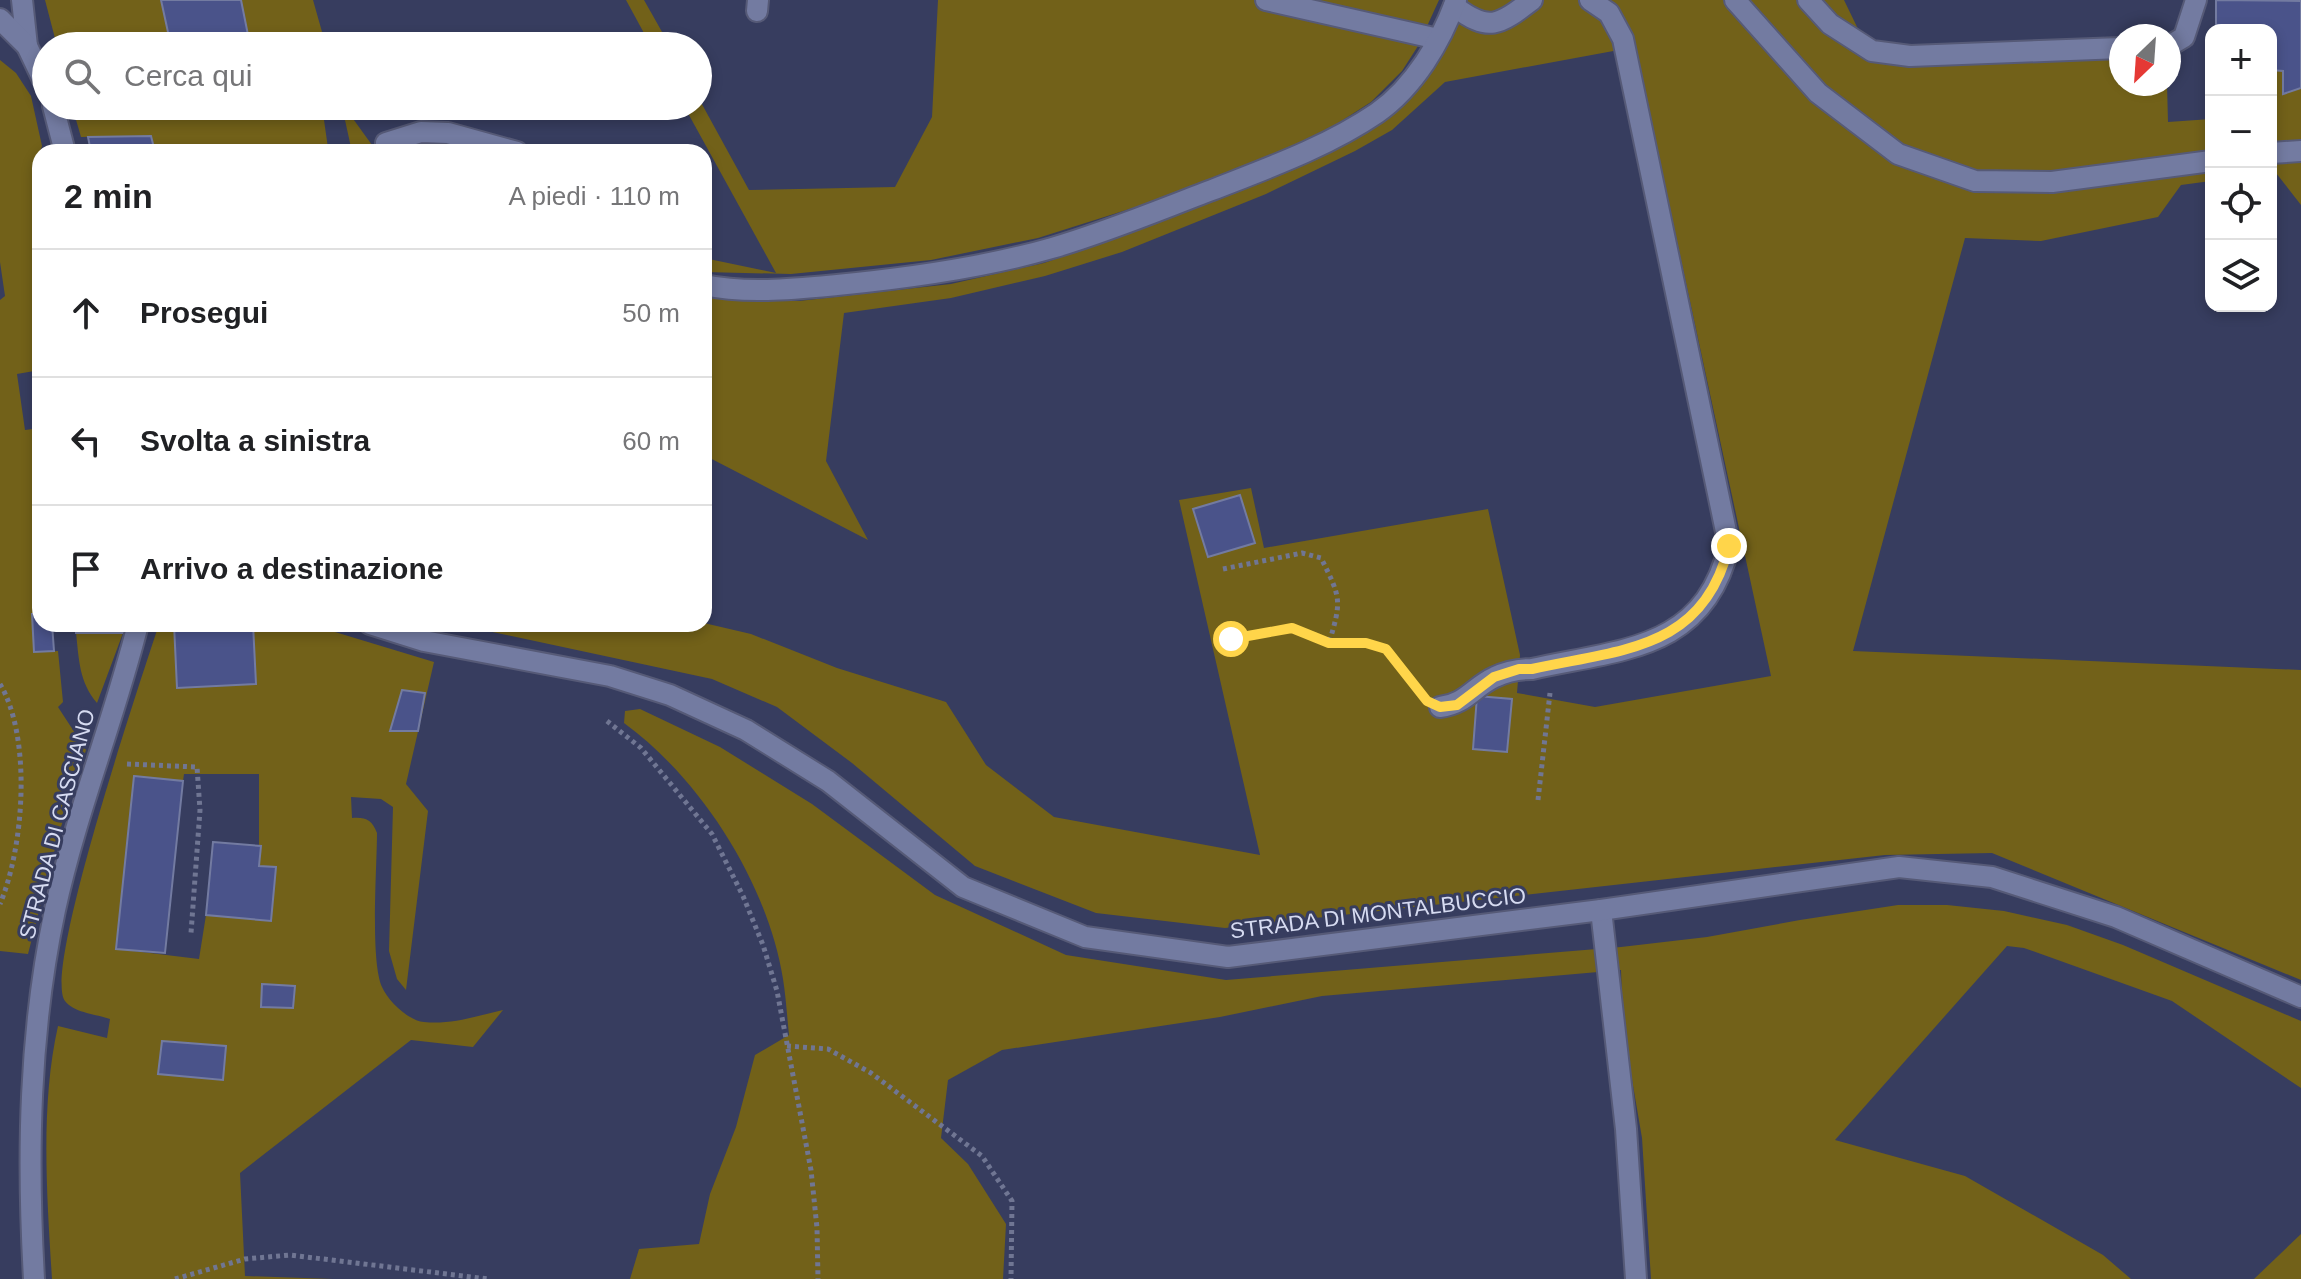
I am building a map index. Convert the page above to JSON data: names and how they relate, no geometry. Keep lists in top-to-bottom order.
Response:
{
  "streets": {
    "street": ["STRADA DI CASCIANO", "STRADA DI MONTALBUCCIO"]
  },
  "north": "bottom left",
  "page": {
    "map_buttons": ["+", "−"],
    "search": "Cerca qui",
    "heading": ["2 min", "A piedi · 110 m"],
    "list": [
      ["Prosegui", "50 m"],
      ["Svolta a sinistra", "60 m"],
      "Arrivo a destinazione"
    ]
  }
}
